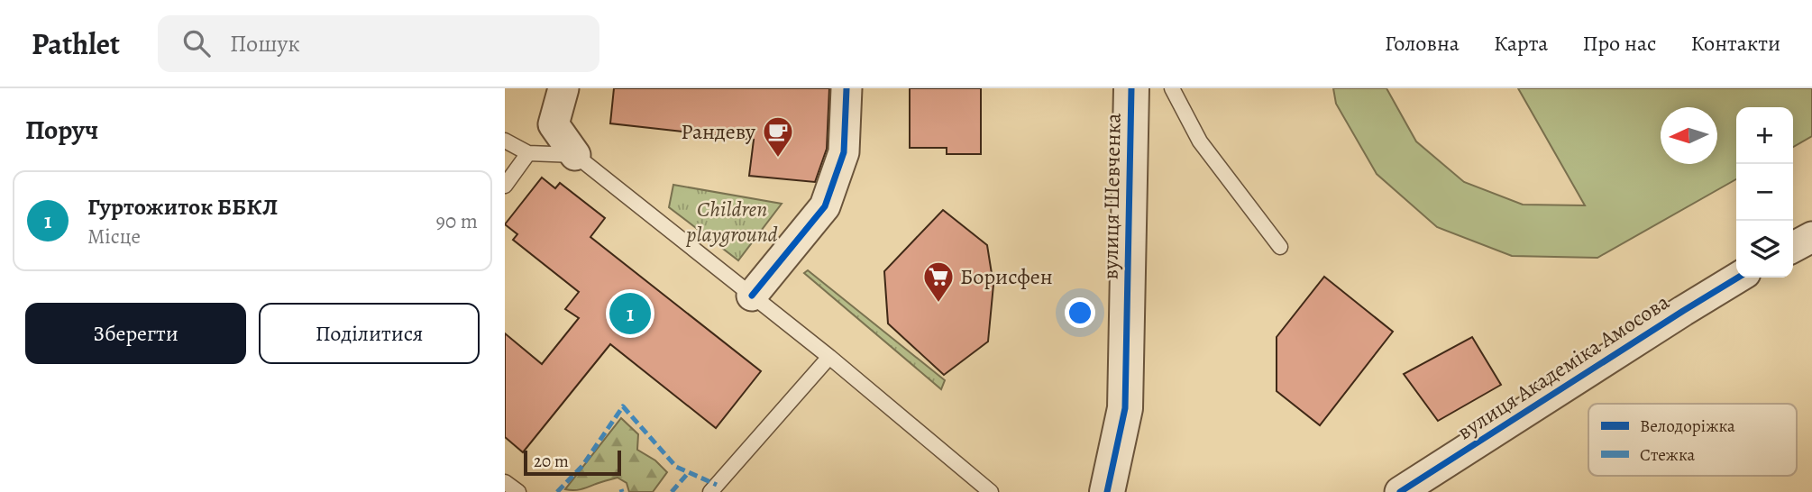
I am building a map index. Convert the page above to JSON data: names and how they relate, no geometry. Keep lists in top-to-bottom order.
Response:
{
  "streets": {
    "street": ["вулиця Шевченка", "вулиця Академіка Амосова"]
  },
  "parks": ["Children playground"],
  "places": {
    "cafe": ["Рандеву"],
    "supermarket": ["Борисфен"]
  },
  "legend": ["Велодоріжка", "Стежка"],
  "scale_bar": "20 m",
  "north": "left",
  "page": {
    "header": "Pathlet",
    "search": "Пошук",
    "nav": [
      "Головна",
      "Карта",
      "Про нас",
      "Контакти"
    ],
    "heading": "Поруч",
    "map_buttons": ["+", "−"],
    "list": [
      {
        "mark": "1",
        "name": "Гуртожиток ББКЛ",
        "note": "Місце",
        "value": "90 m"
      }
    ],
    "buttons": ["Зберегти", "Поділитися"],
    "pins": "1",
    "scale": "20 m"
  }
}
